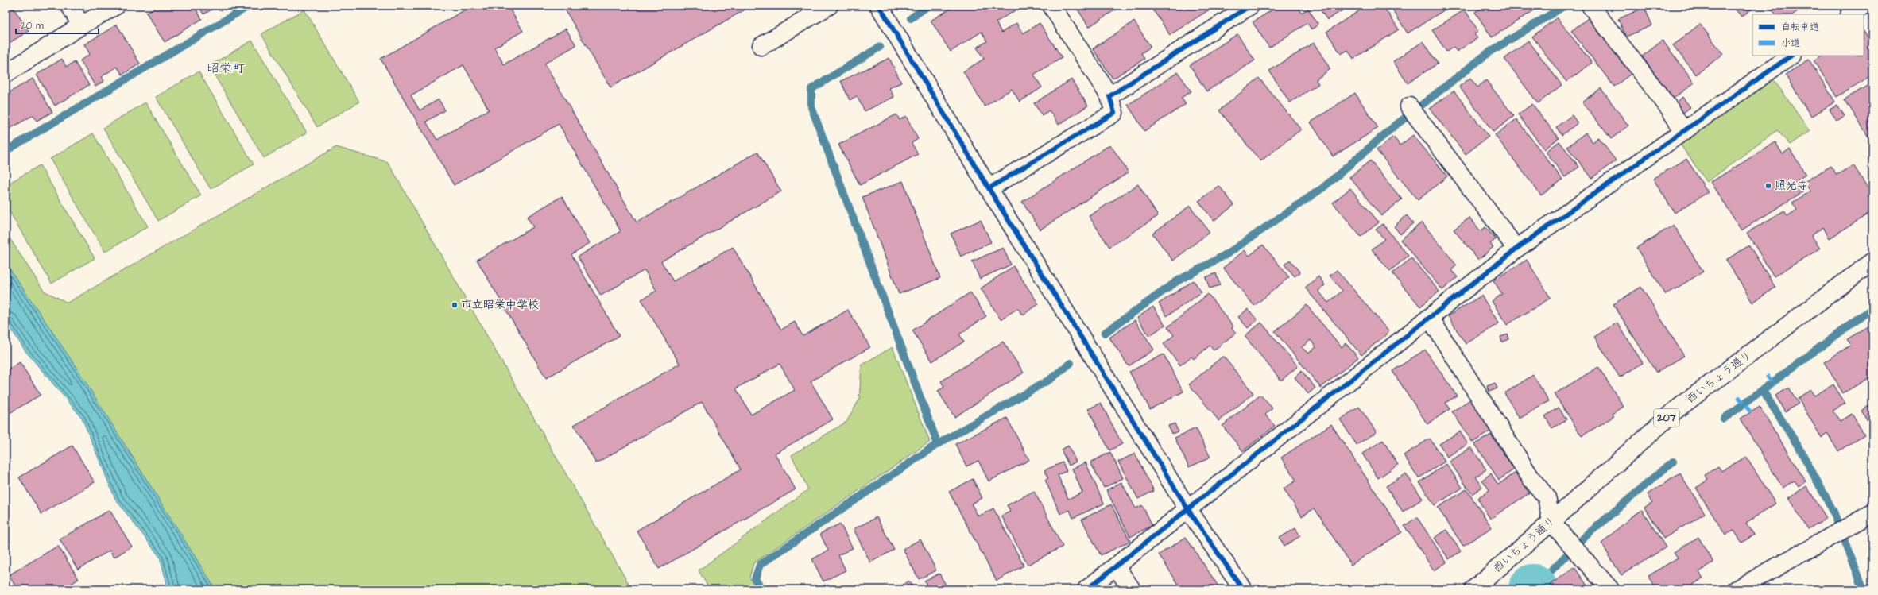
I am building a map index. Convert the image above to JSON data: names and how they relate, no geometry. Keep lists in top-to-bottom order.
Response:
{
  "streets": {
    "main road": ["西いちょう通り", "207"]
  },
  "districts": ["昭栄町"],
  "places": ["照光寺", "市立昭栄中学校"],
  "legend": ["自転車道", "小道"],
  "scale_bar": "20 m"
}
